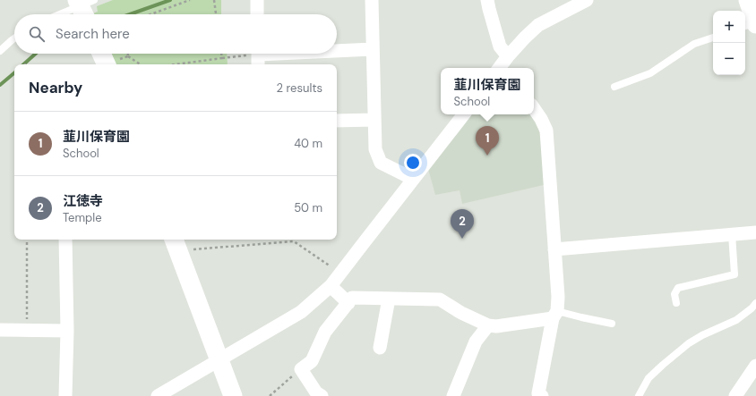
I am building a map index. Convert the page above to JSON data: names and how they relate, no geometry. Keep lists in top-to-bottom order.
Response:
{
  "page": {
    "map_buttons": ["+", "−"],
    "search": "Search here",
    "heading": ["Nearby", "2 results"],
    "popup": ["韮川保育園", "School"],
    "list": [
      {
        "mark": "1",
        "name": "韮川保育園",
        "note": "School",
        "value": "40 m"
      },
      {
        "mark": "2",
        "name": "江徳寺",
        "note": "Temple",
        "value": "50 m"
      }
    ],
    "pins": ["1", "2"]
  }
}
